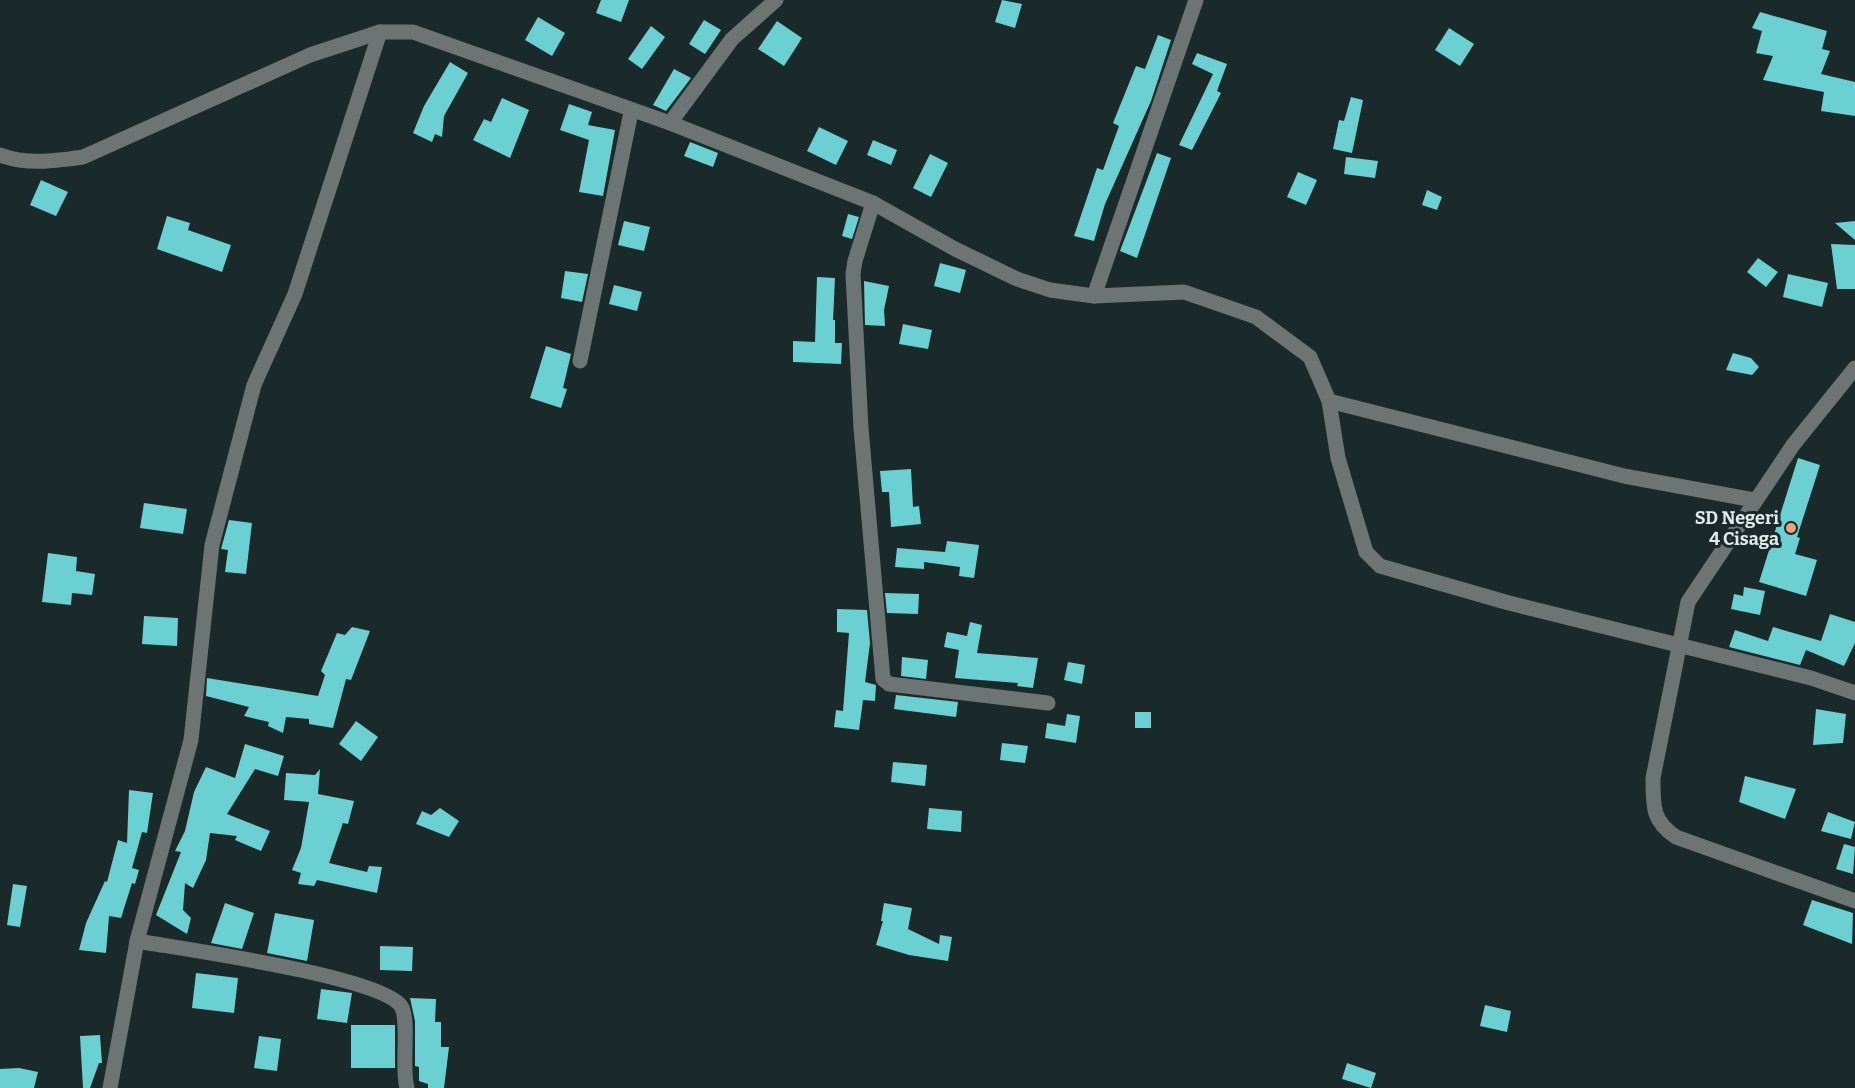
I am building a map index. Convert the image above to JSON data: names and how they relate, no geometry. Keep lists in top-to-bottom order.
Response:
{
  "places": ["SD Negeri 4 Cisaga"]
}
